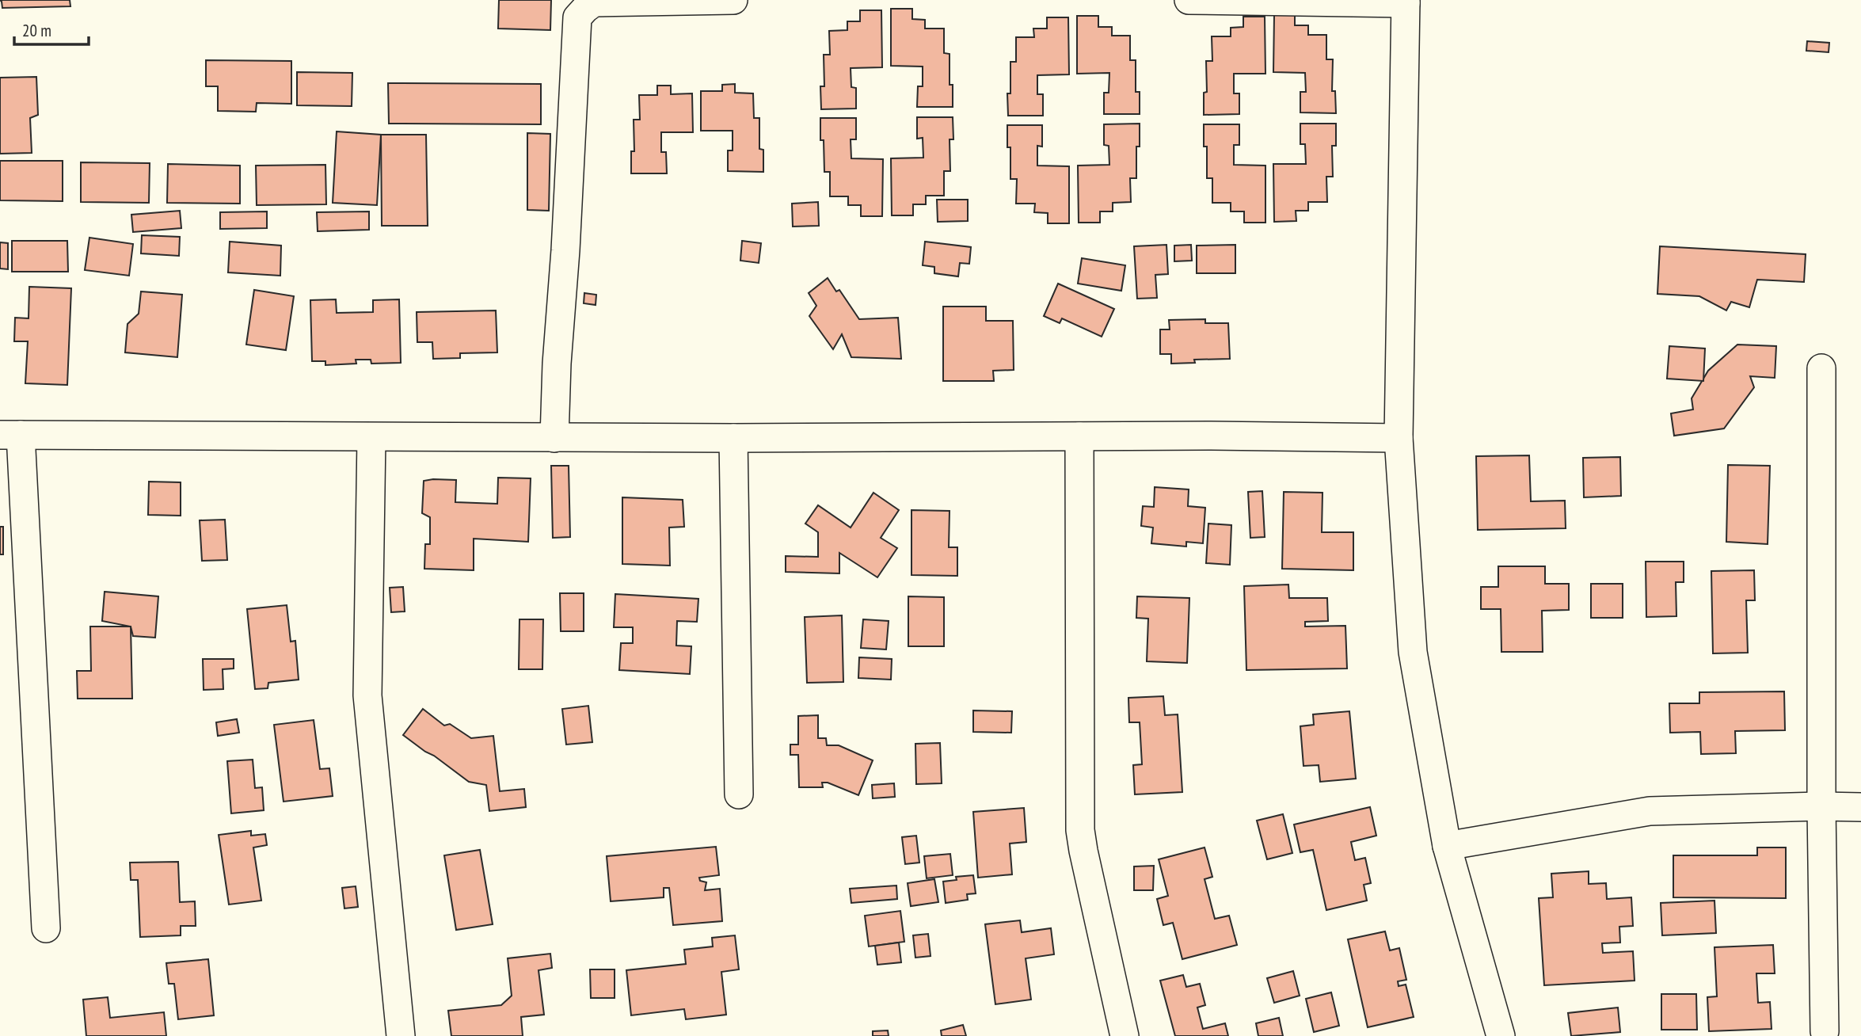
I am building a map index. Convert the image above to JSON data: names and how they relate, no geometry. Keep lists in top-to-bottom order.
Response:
{
  "scale_bar": "20 m"
}
